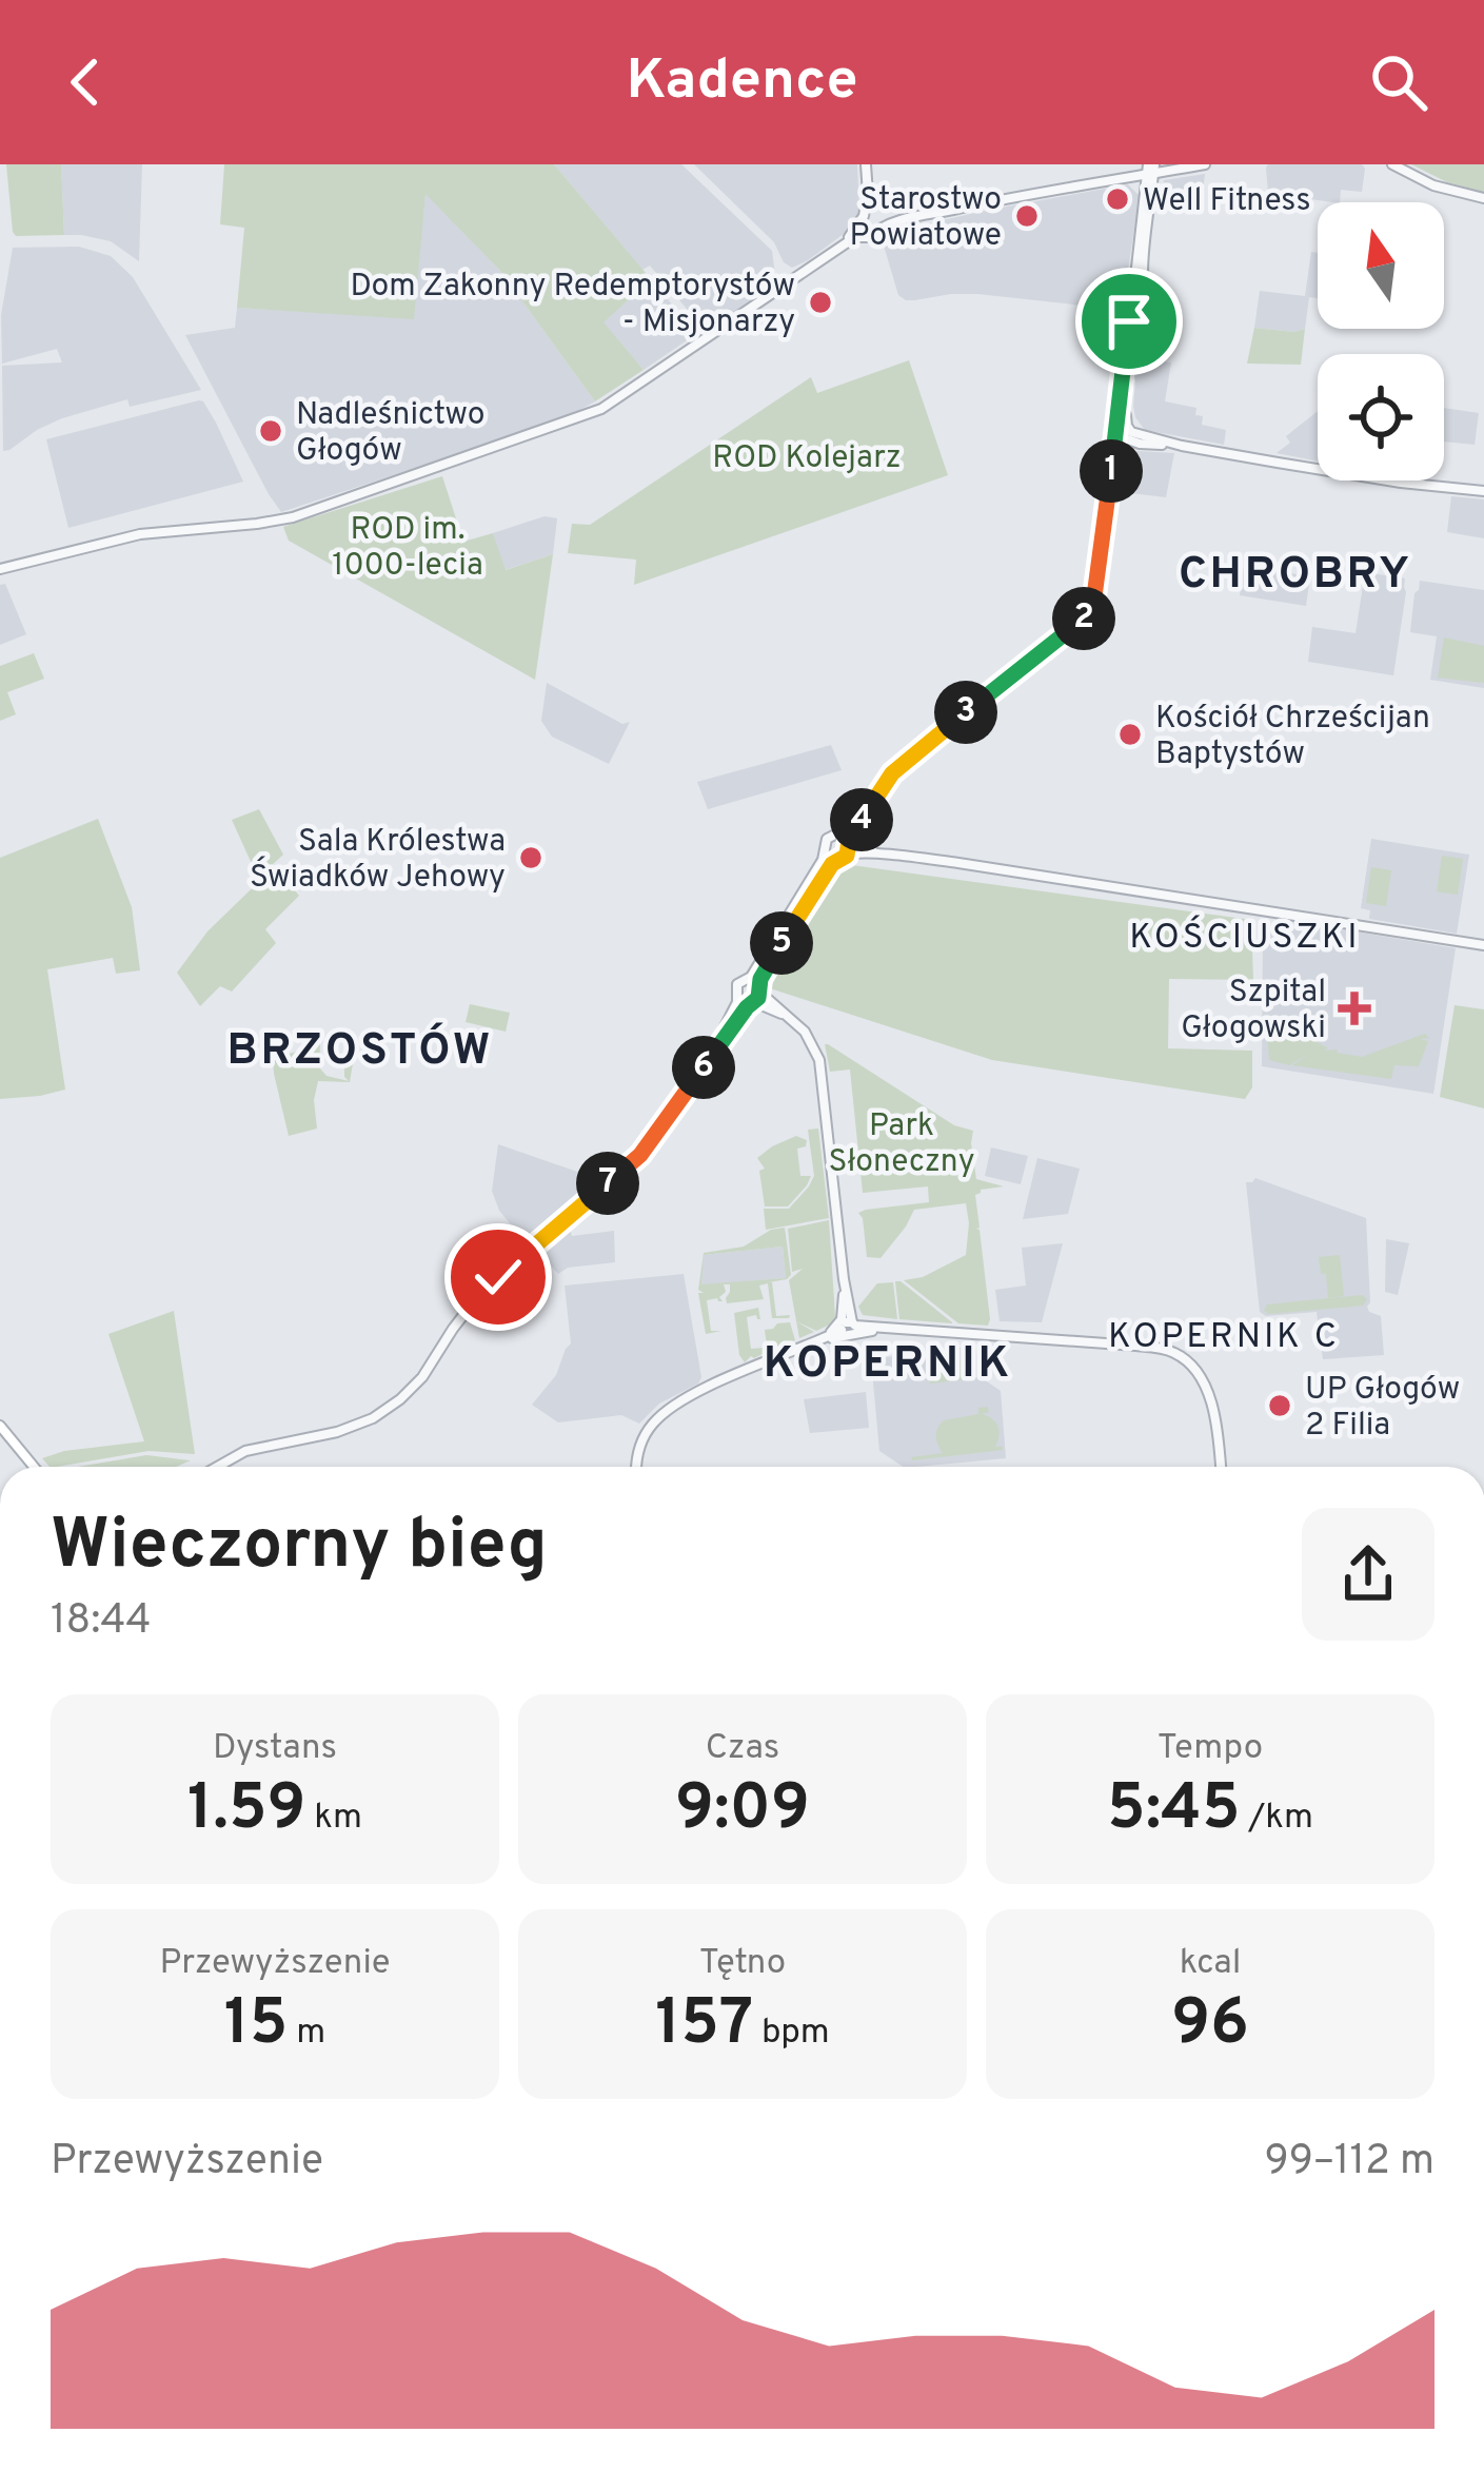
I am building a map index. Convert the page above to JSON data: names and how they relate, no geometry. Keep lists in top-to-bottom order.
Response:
{
  "districts": [
    "CHROBRY",
    "KOŚCIUSZKI",
    "BRZOSTÓW",
    "KOPERNIK C",
    "KOPERNIK"
  ],
  "parks": ["ROD Kolejarz", "ROD im. 1000-lecia", "Park Słoneczny"],
  "places": {
    "other": [
      "Well Fitness",
      "Starostwo Powiatowe",
      "Dom Zakonny Redemptorystów - Misjonarzy",
      "Nadleśnictwo Głogów",
      "Kościół Chrześcijan Baptystów",
      "Sala Królestwa Świadków Jehowy",
      "UP Głogów 2 Filia"
    ],
    "health": ["Szpital Głogowski"]
  },
  "north": "top",
  "page": {
    "header": "Kadence",
    "pins": [
      "1",
      "2",
      "3",
      "4",
      "5",
      "6",
      "7"
    ],
    "heading": ["Wieczorny bieg", "18:44"],
    "stats": [
      ["Dystans", "1.59 km"],
      ["Czas", "9:09"],
      ["Tempo", "5:45 /km"],
      ["Przewyższenie", "15 m"],
      ["Tętno", "157 bpm"],
      ["kcal", "96"]
    ],
    "chart": ["Przewyższenie", "99–112 m"]
  }
}
